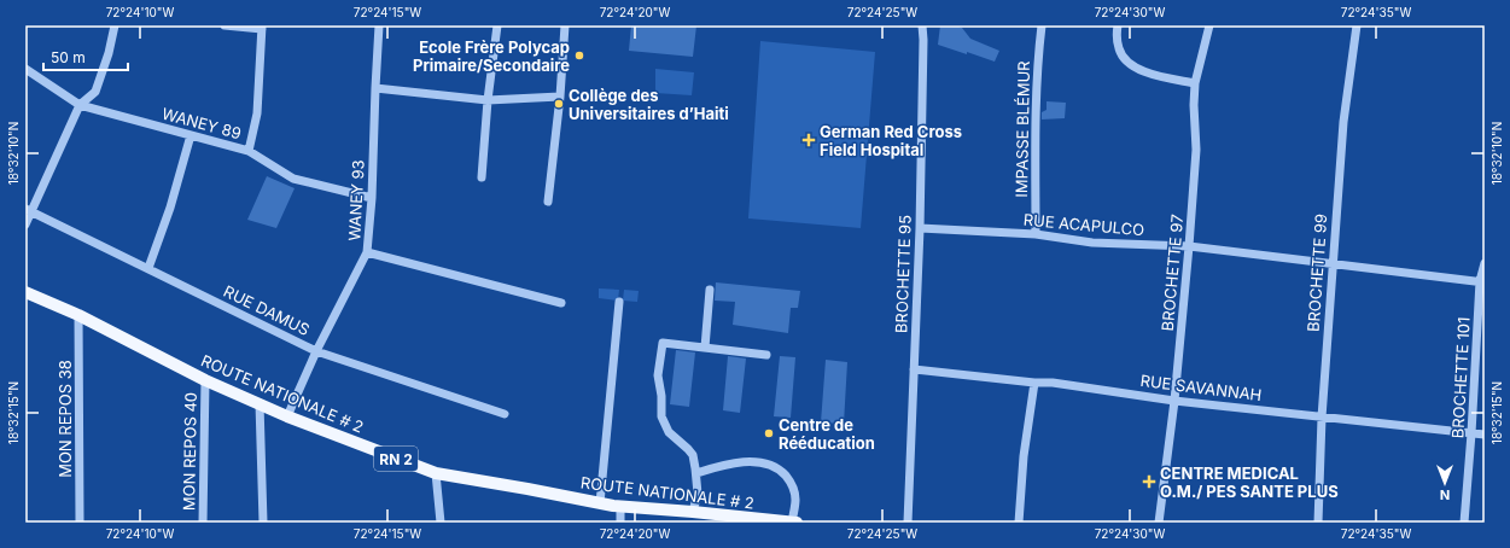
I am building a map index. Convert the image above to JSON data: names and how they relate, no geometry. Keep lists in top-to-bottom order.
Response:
{
  "streets": {
    "main road": ["ROUTE NATIONALE # 2", "RN 2"],
    "street": [
      "WANEY 89",
      "IMPASSE BLÉMUR",
      "WANEY 93",
      "RUE ACAPULCO",
      "BROCHETTE 97",
      "BROCHETTE 99",
      "BROCHETTE 95",
      "RUE DAMUS",
      "BROCHETTE 101",
      "RUE SAVANNAH",
      "MON REPOS 38",
      "MON REPOS 40"
    ]
  },
  "crossings": [
    ["WANEY 89", "WANEY 93"],
    ["IMPASSE BLÉMUR", "RUE ACAPULCO"],
    ["WANEY 93", "RUE DAMUS"],
    ["WANEY 93", "ROUTE NATIONALE # 2"],
    ["RUE ACAPULCO", "BROCHETTE 97"],
    ["RUE ACAPULCO", "BROCHETTE 99"],
    ["RUE ACAPULCO", "BROCHETTE 95"],
    ["RUE ACAPULCO", "BROCHETTE 101"],
    ["BROCHETTE 97", "RUE SAVANNAH"],
    ["BROCHETTE 99", "RUE SAVANNAH"],
    ["BROCHETTE 95", "RUE SAVANNAH"],
    ["BROCHETTE 101", "RUE SAVANNAH"],
    ["ROUTE NATIONALE # 2", "MON REPOS 38"],
    ["ROUTE NATIONALE # 2", "MON REPOS 40"]
  ],
  "places": {
    "other": ["Ecole Frère Polycap Primaire/Secondaire", "Collège des Universitaires d’Haiti", "Centre de Rééducation"],
    "health": ["German Red Cross Field Hospital", "CENTRE MEDICAL O.M./ PES SANTE PLUS"]
  },
  "scale_bar": "50 m",
  "north": "bottom",
  "coordinates": [
    "72°24'10\"W",
    "72°24'15\"W",
    "72°24'20\"W",
    "72°24'25\"W",
    "72°24'30\"W",
    "72°24'35\"W",
    "18°32'10\"N",
    "18°32'15\"N"
  ]
}
